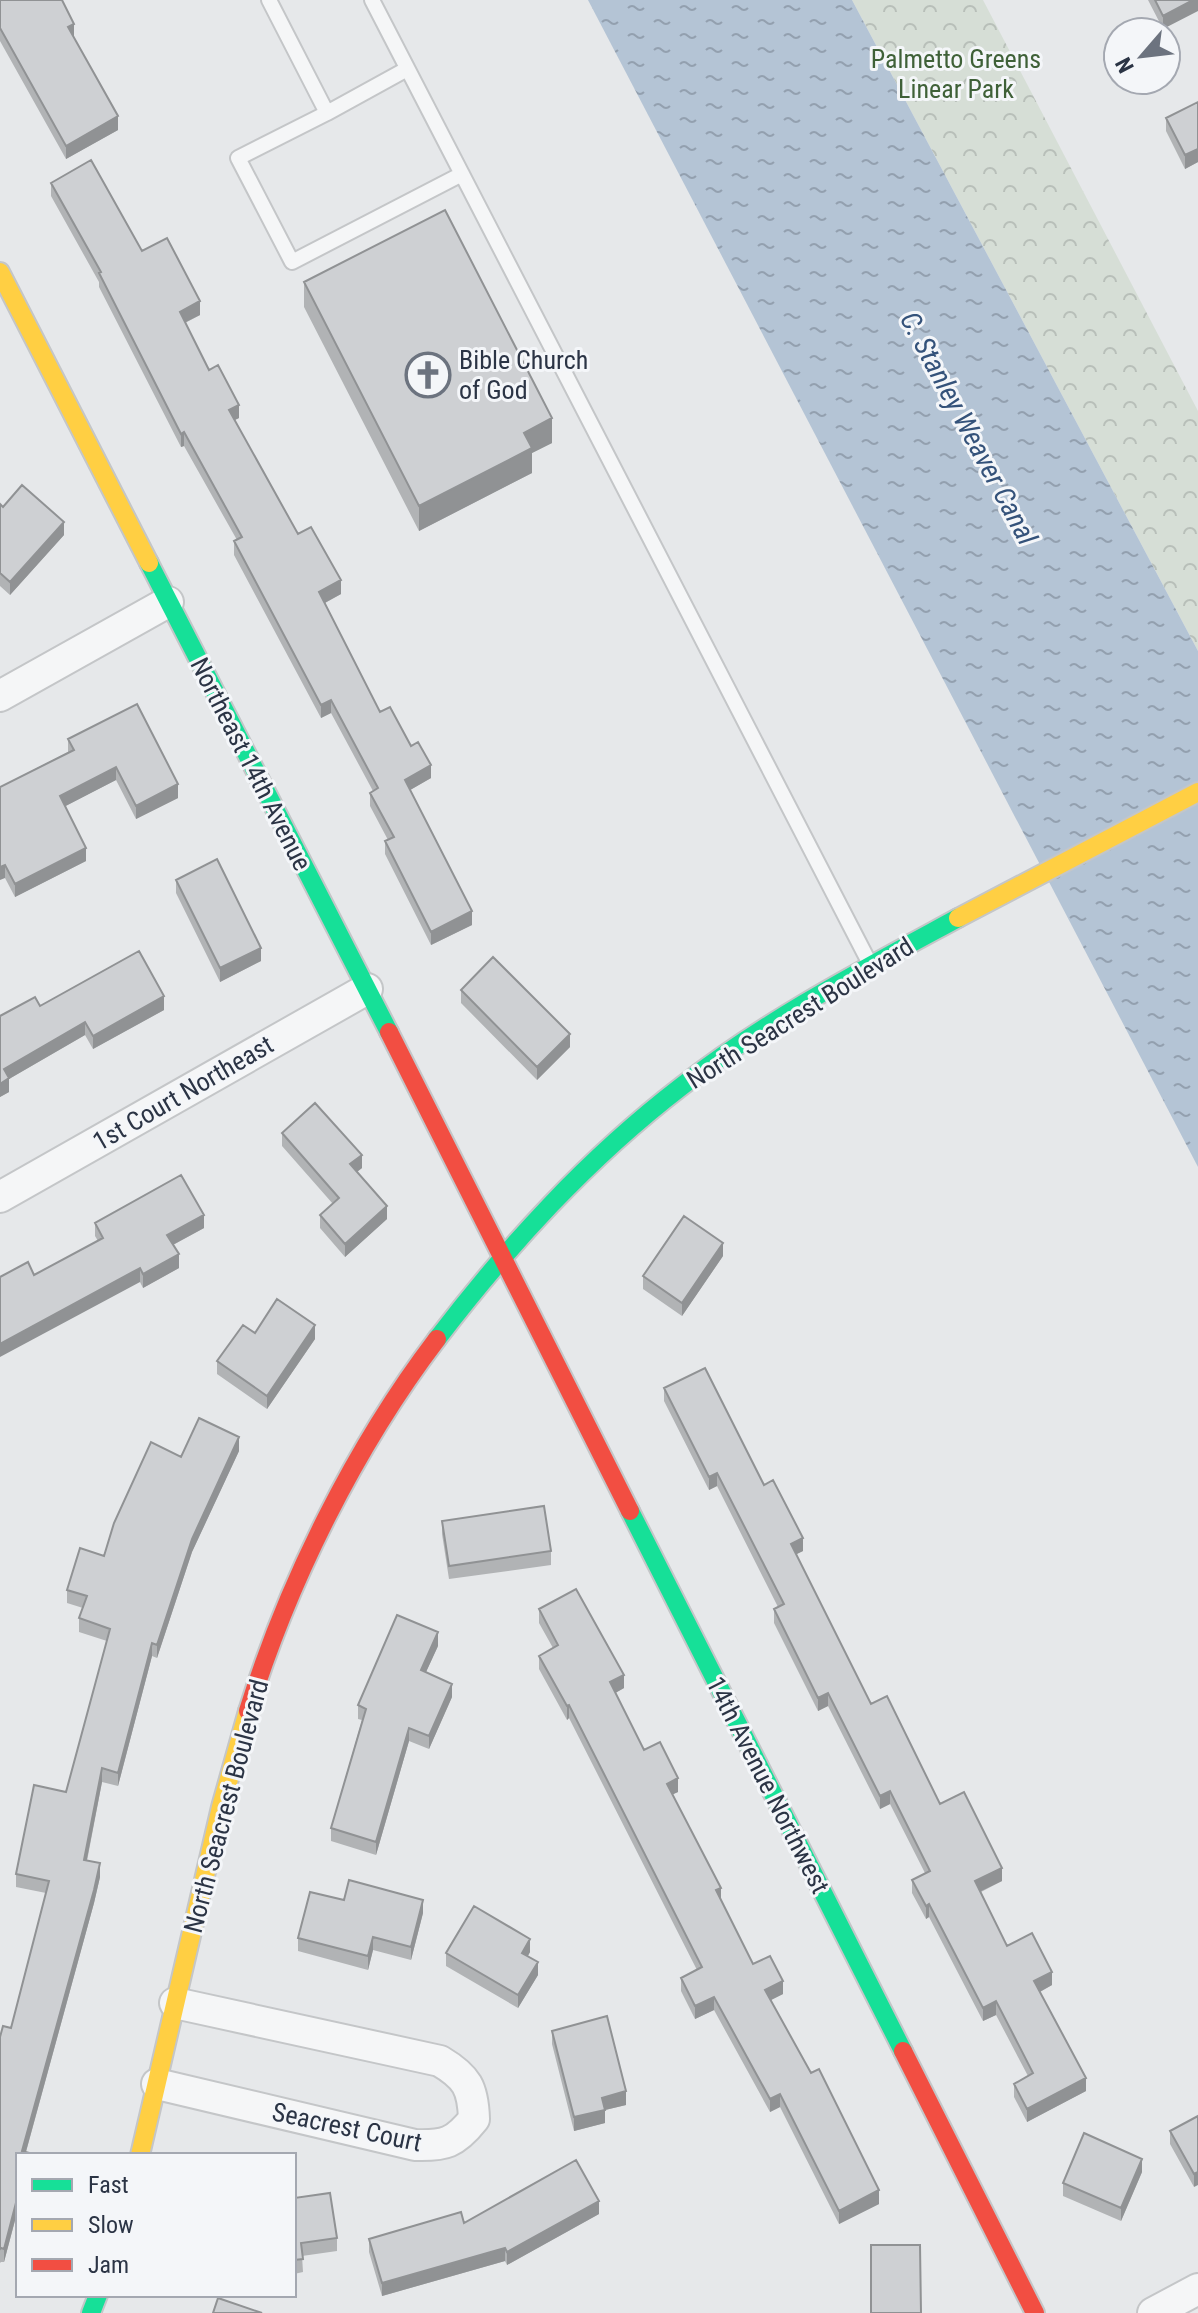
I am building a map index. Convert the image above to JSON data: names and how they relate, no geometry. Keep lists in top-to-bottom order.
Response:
{
  "streets": {
    "street": [
      "Northeast 14th Avenue",
      "North Seacrest Boulevard",
      "1st Court Northeast",
      "14th Avenue Northwest",
      "Seacrest Court"
    ]
  },
  "crossings": [
    ["Northeast 14th Avenue", "North Seacrest Boulevard"],
    ["Northeast 14th Avenue", "1st Court Northeast"],
    ["Northeast 14th Avenue", "14th Avenue Northwest"],
    ["North Seacrest Boulevard", "14th Avenue Northwest"],
    ["North Seacrest Boulevard", "Seacrest Court"]
  ],
  "water": ["C. Stanley Weaver Canal"],
  "parks": ["Palmetto Greens Linear Park"],
  "places": {
    "church": ["Bible Church of God"]
  },
  "legend": ["Fast", "Slow", "Jam"],
  "north": "bottom left"
}
